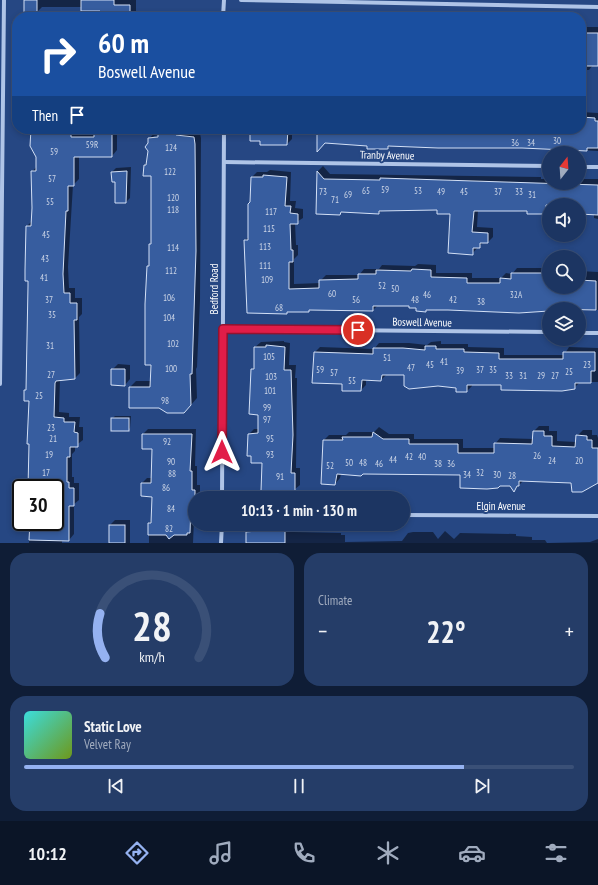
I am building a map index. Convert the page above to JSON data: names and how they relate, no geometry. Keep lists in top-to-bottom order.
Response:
{
  "streets": {
    "street": [
      "Tranby Avenue",
      "Bedford Road",
      "Boswell Avenue",
      "Elgin Avenue"
    ]
  },
  "crossings": [
    ["Tranby Avenue", "Bedford Road"],
    ["Bedford Road", "Boswell Avenue"]
  ],
  "house_numbers": [
    "30",
    "36",
    "34",
    "59R",
    "124",
    "59",
    "122",
    "57",
    "59",
    "65",
    "53",
    "73",
    "49",
    "45",
    "37",
    "33",
    "69",
    "31",
    "120",
    "71",
    "55",
    "118",
    "117",
    "115",
    "45",
    "113",
    "114",
    "43",
    "111",
    "112",
    "41",
    "109",
    "52",
    "50",
    "60",
    "46",
    "32A",
    "106",
    "37",
    "56",
    "48",
    "42",
    "38",
    "68",
    "35",
    "104",
    "102",
    "31",
    "105",
    "51",
    "41",
    "45",
    "23",
    "47",
    "100",
    "59",
    "37",
    "35",
    "39",
    "25",
    "57",
    "27",
    "33",
    "31",
    "29",
    "27",
    "103",
    "55",
    "101",
    "25",
    "98",
    "99",
    "97",
    "23",
    "21",
    "95",
    "92",
    "19",
    "93",
    "26",
    "42",
    "40",
    "44",
    "24",
    "20",
    "90",
    "50",
    "48",
    "46",
    "38",
    "36",
    "52",
    "17",
    "32",
    "88",
    "34",
    "30",
    "28",
    "91",
    "86",
    "84",
    "82"
  ],
  "north": "top",
  "page": {
    "turn": ["60 m", "Boswell Avenue"],
    "then": "Then",
    "limit": "30",
    "trip": "10:13 · 1 min · 130 m",
    "tile": "Climate",
    "heat": ["−", "22°", "+"],
    "song": ["Static Love", "Velvet Ray"],
    "tabs": "10:12",
    "gauge": ["28", "km/h"]
  }
}
